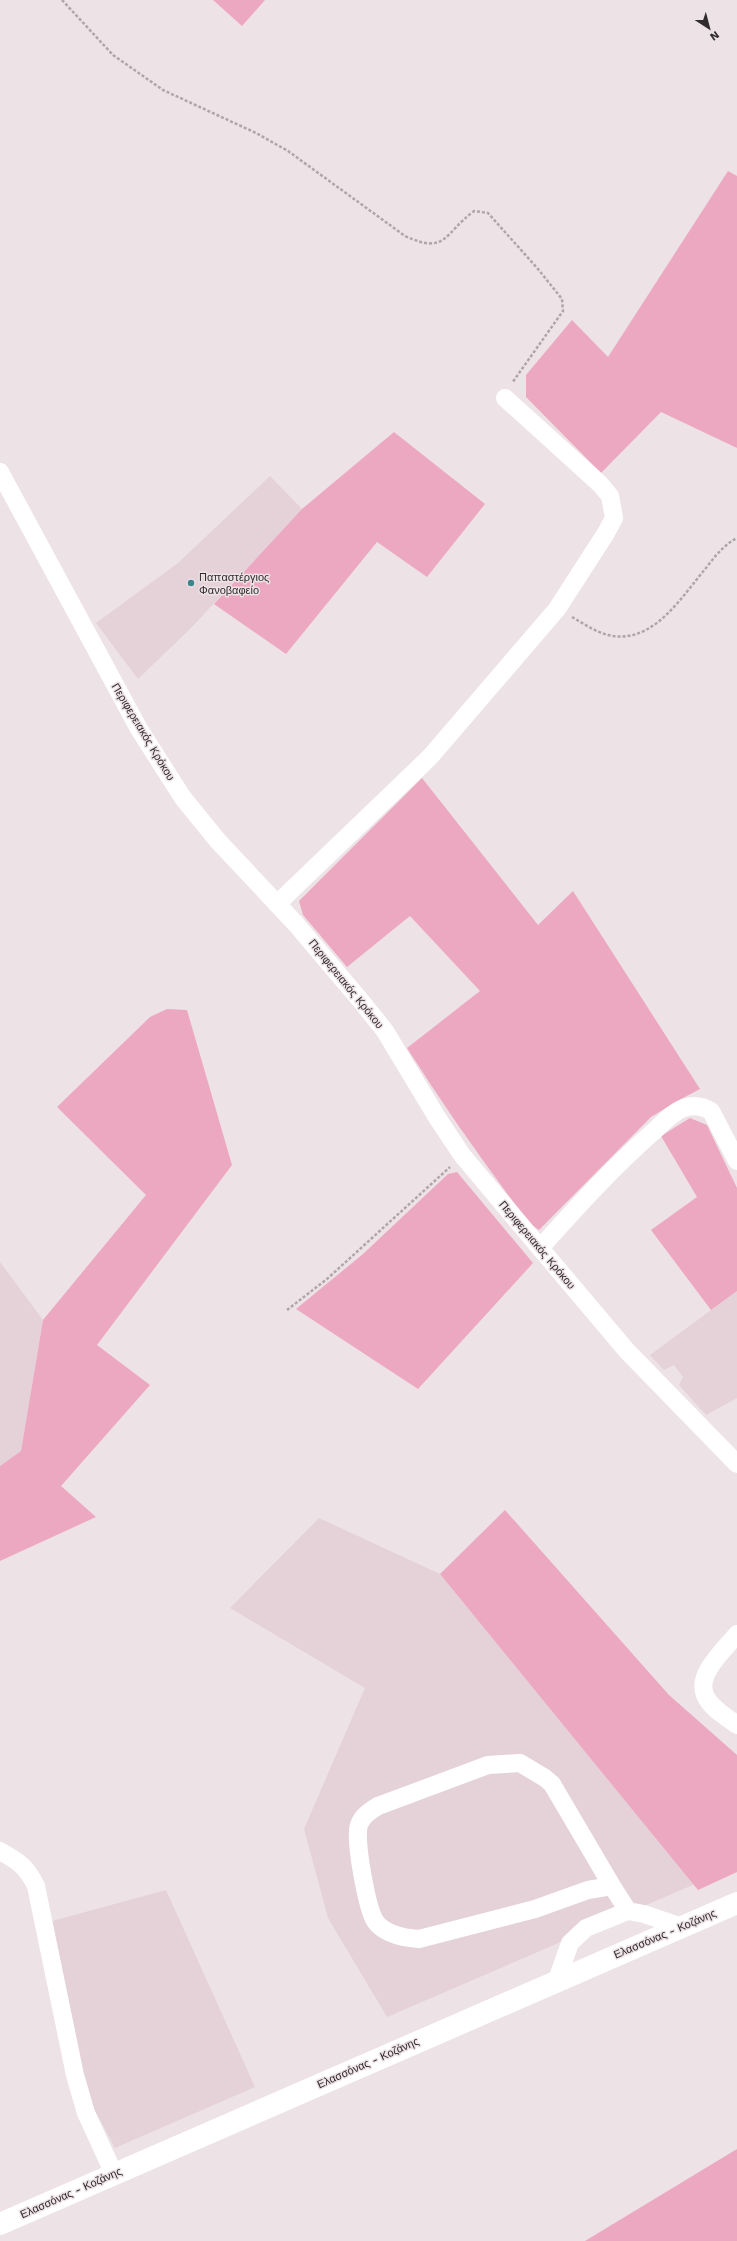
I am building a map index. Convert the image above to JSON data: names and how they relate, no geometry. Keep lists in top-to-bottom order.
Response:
{
  "streets": {
    "main road": ["Ελασσόνας - Κοζάνης"],
    "street": ["Περιφερειακός Κρόκου"]
  },
  "places": ["Παπαστέργιος Φανοβαφείο"],
  "north": "bottom right"
}
